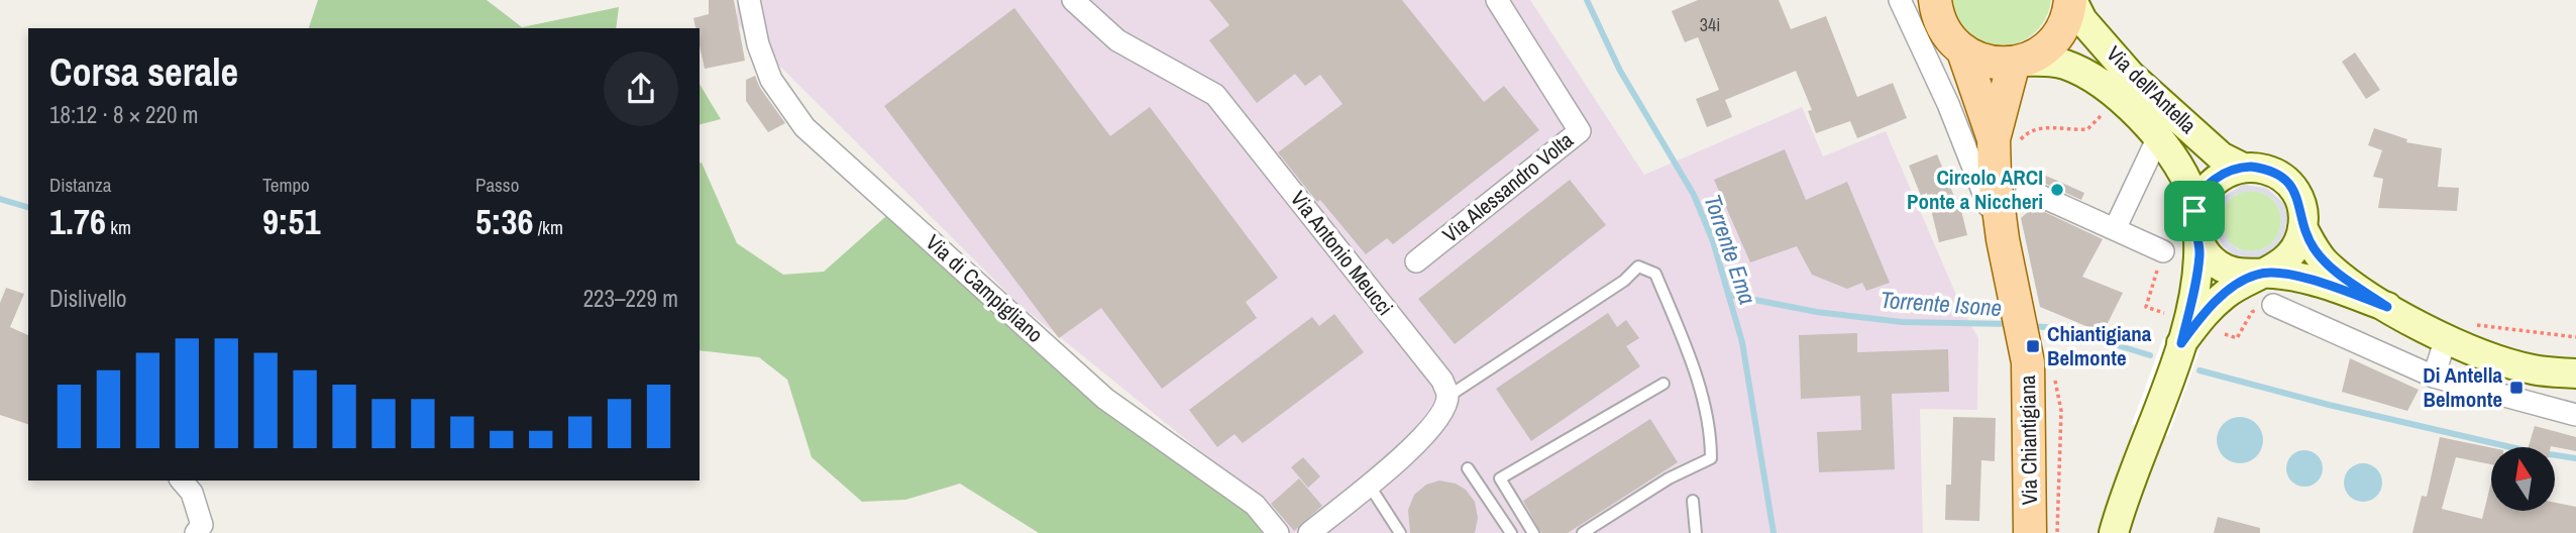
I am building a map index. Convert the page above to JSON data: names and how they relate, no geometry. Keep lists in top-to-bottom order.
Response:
{
  "streets": {
    "main road": ["Via dell'Antella", "Via Chiantigiana"],
    "street": ["Via Alessandro Volta", "Via Antonio Meucci", "Via di Campigliano"]
  },
  "crossings": [
    ["Via dell'Antella", "Via Chiantigiana"]
  ],
  "water": ["Torrente Ema", "Torrente Isone"],
  "places": {
    "other": ["Circolo ARCI Ponte a Niccheri"],
    "transit": ["Chiantigiana Belmonte", "Di Antella Belmonte"]
  },
  "house_numbers": ["34i"],
  "north": "top",
  "page": {
    "heading": ["Corsa serale", "18:12 · 8 × 220 m"],
    "stats": [
      ["Distanza", "1.76 km"],
      ["Tempo", "9:51"],
      ["Passo", "5:36 /km"]
    ],
    "chart": ["Dislivello", "223–229 m"]
  }
}
